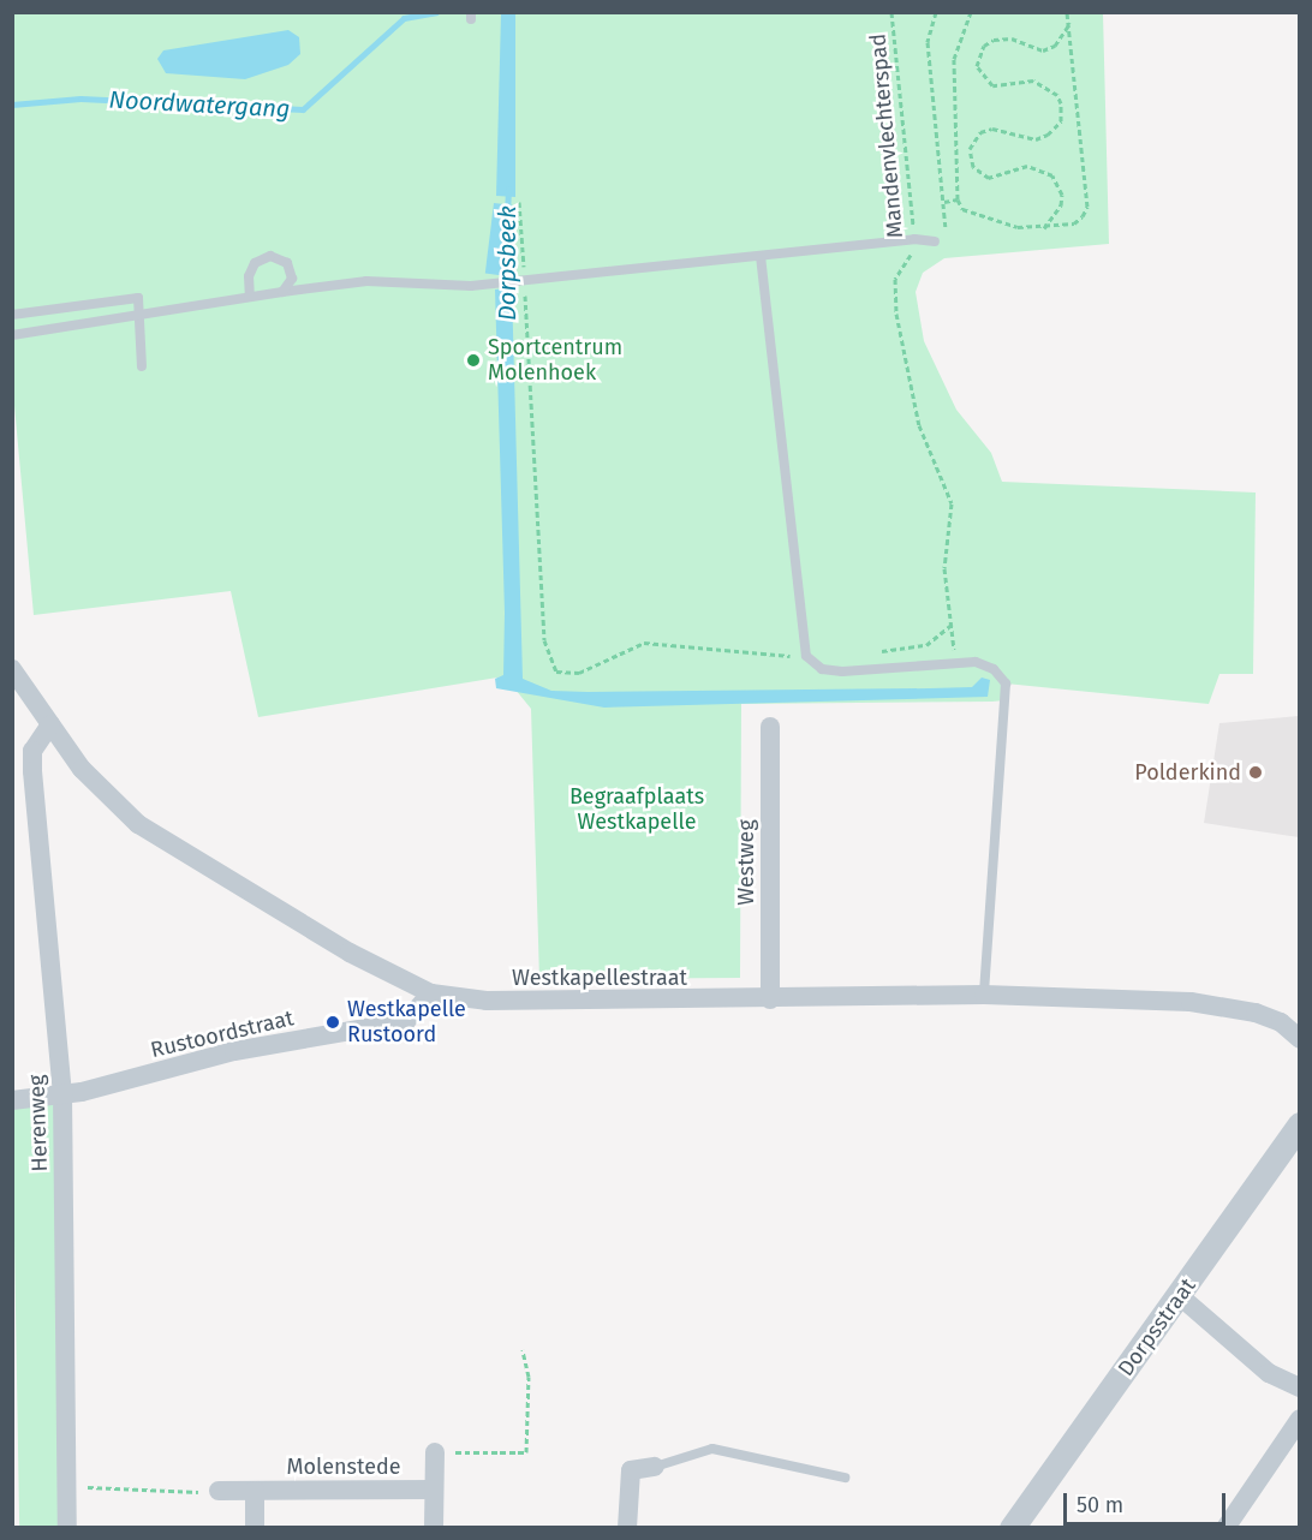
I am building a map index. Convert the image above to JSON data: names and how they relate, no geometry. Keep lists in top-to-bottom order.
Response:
{
  "streets": {
    "street": [
      "Westweg",
      "Westkapellestraat",
      "Rustoordstraat",
      "Herenweg",
      "Dorpsstraat",
      "Molenstede"
    ],
    "path": ["Mandenvlechterspad"]
  },
  "crossings": [
    ["Westweg", "Westkapellestraat"],
    ["Westkapellestraat", "Rustoordstraat"],
    ["Westkapellestraat", "Herenweg"],
    ["Rustoordstraat", "Herenweg"]
  ],
  "water": ["Noordwatergang", "Dorpsbeek"],
  "parks": ["Begraafplaats Westkapelle"],
  "places": ["Sportcentrum Molenhoek", "Polderkind", "Westkapelle Rustoord"],
  "scale_bar": "50 m"
}
